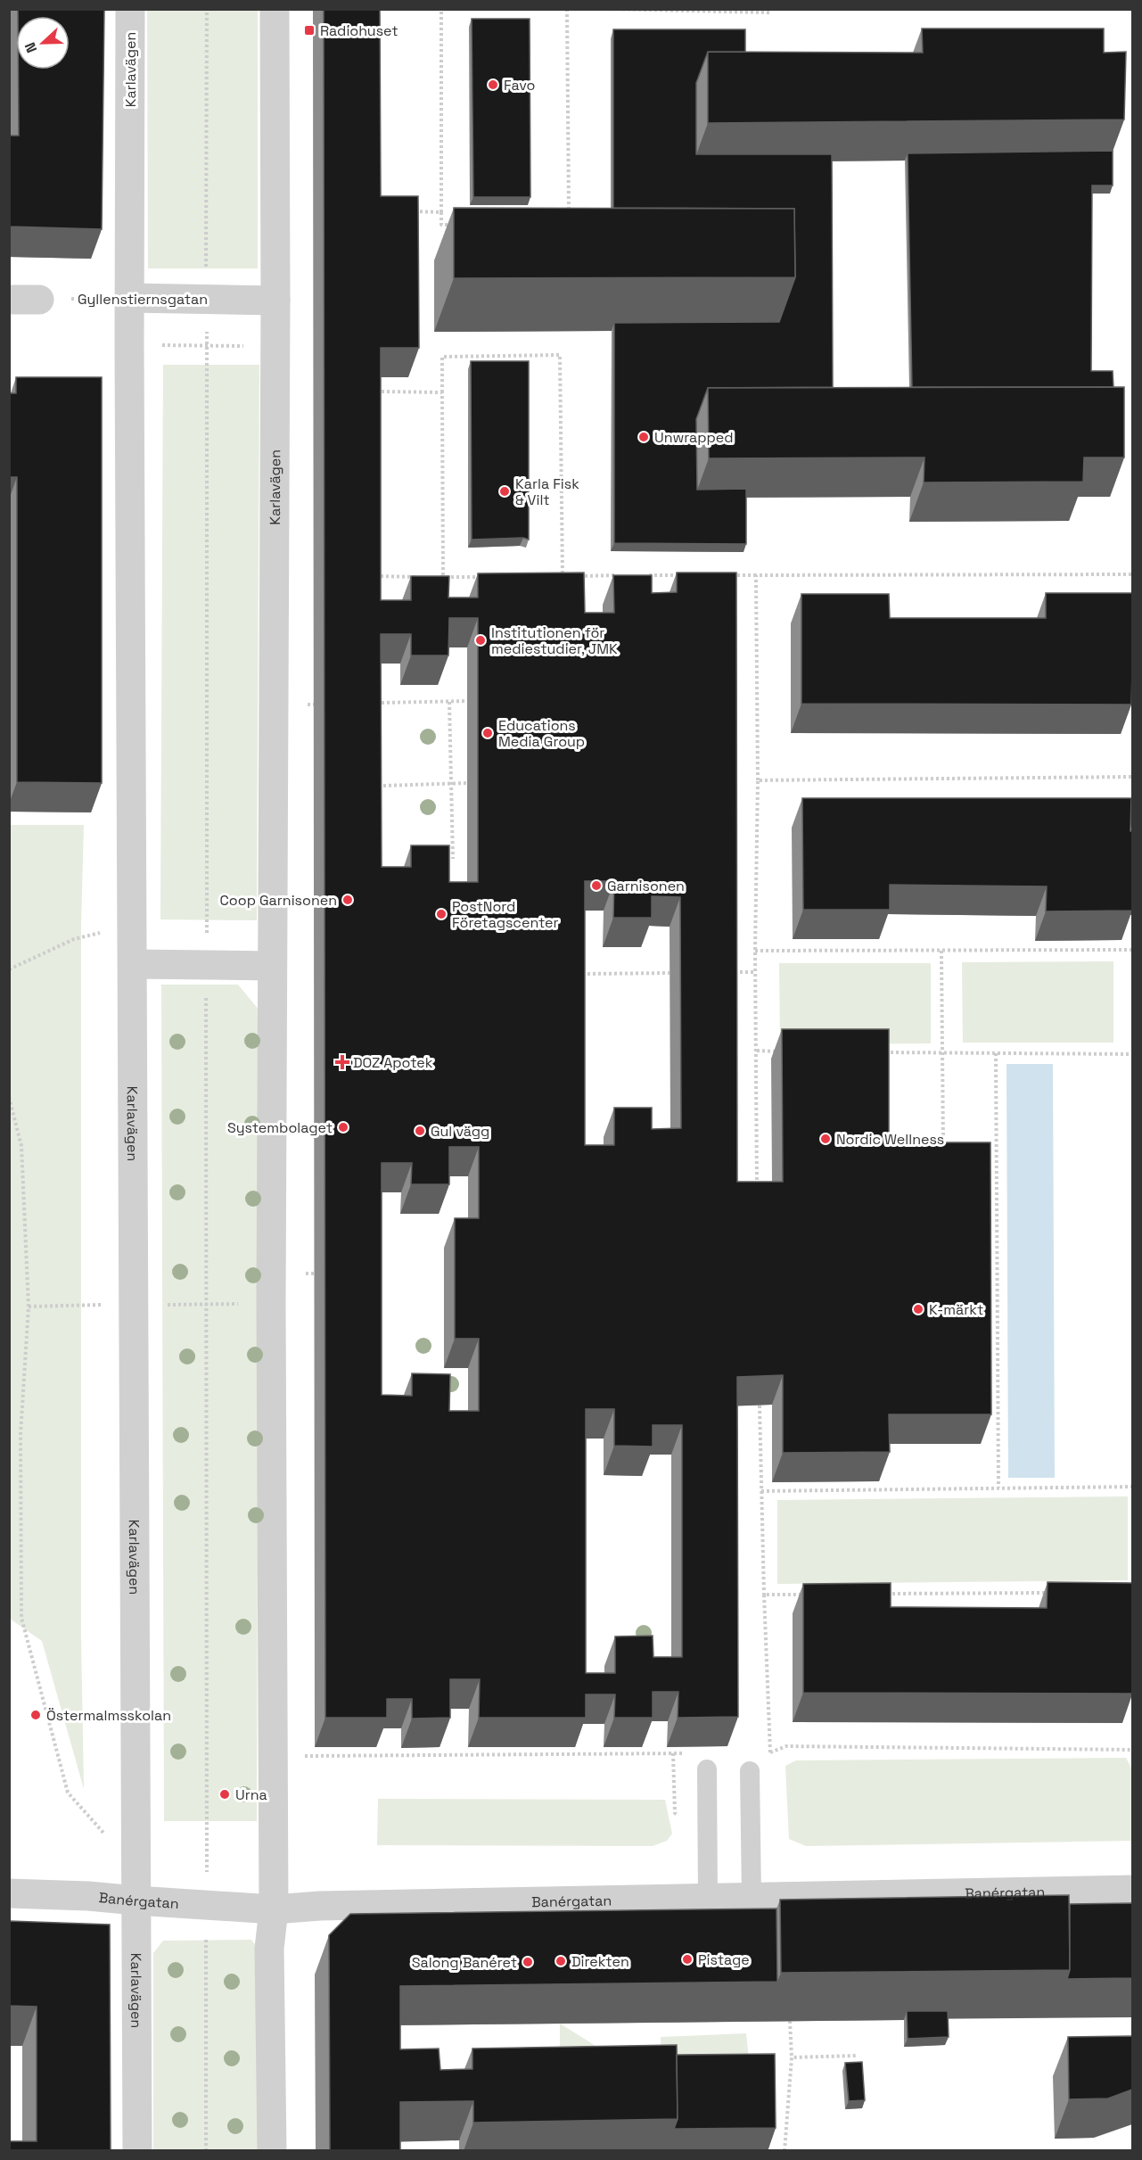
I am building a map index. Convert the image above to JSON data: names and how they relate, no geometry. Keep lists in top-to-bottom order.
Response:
{
  "streets": {
    "street": ["Karlavägen", "Gyllenstiernsgatan", "Banérgatan"]
  },
  "crossings": [
    ["Karlavägen", "Gyllenstiernsgatan"],
    ["Karlavägen", "Banérgatan"]
  ],
  "places": {
    "transit": ["Radiohuset"],
    "other": [
      "Favo",
      "Unwrapped",
      "Karla Fisk & Vilt",
      "Institutionen för mediestudier, JMK",
      "Educations Media Group",
      "Garnisonen",
      "Coop Garnisonen",
      "PostNord Företagscenter",
      "Systembolaget",
      "Gul vägg",
      "Nordic Wellness",
      "K-märkt",
      "Östermalmsskolan",
      "Urna",
      "Pistage",
      "Direkten",
      "Salong Banéret"
    ],
    "health": ["DOZ Apotek"]
  },
  "north": "left"
}
